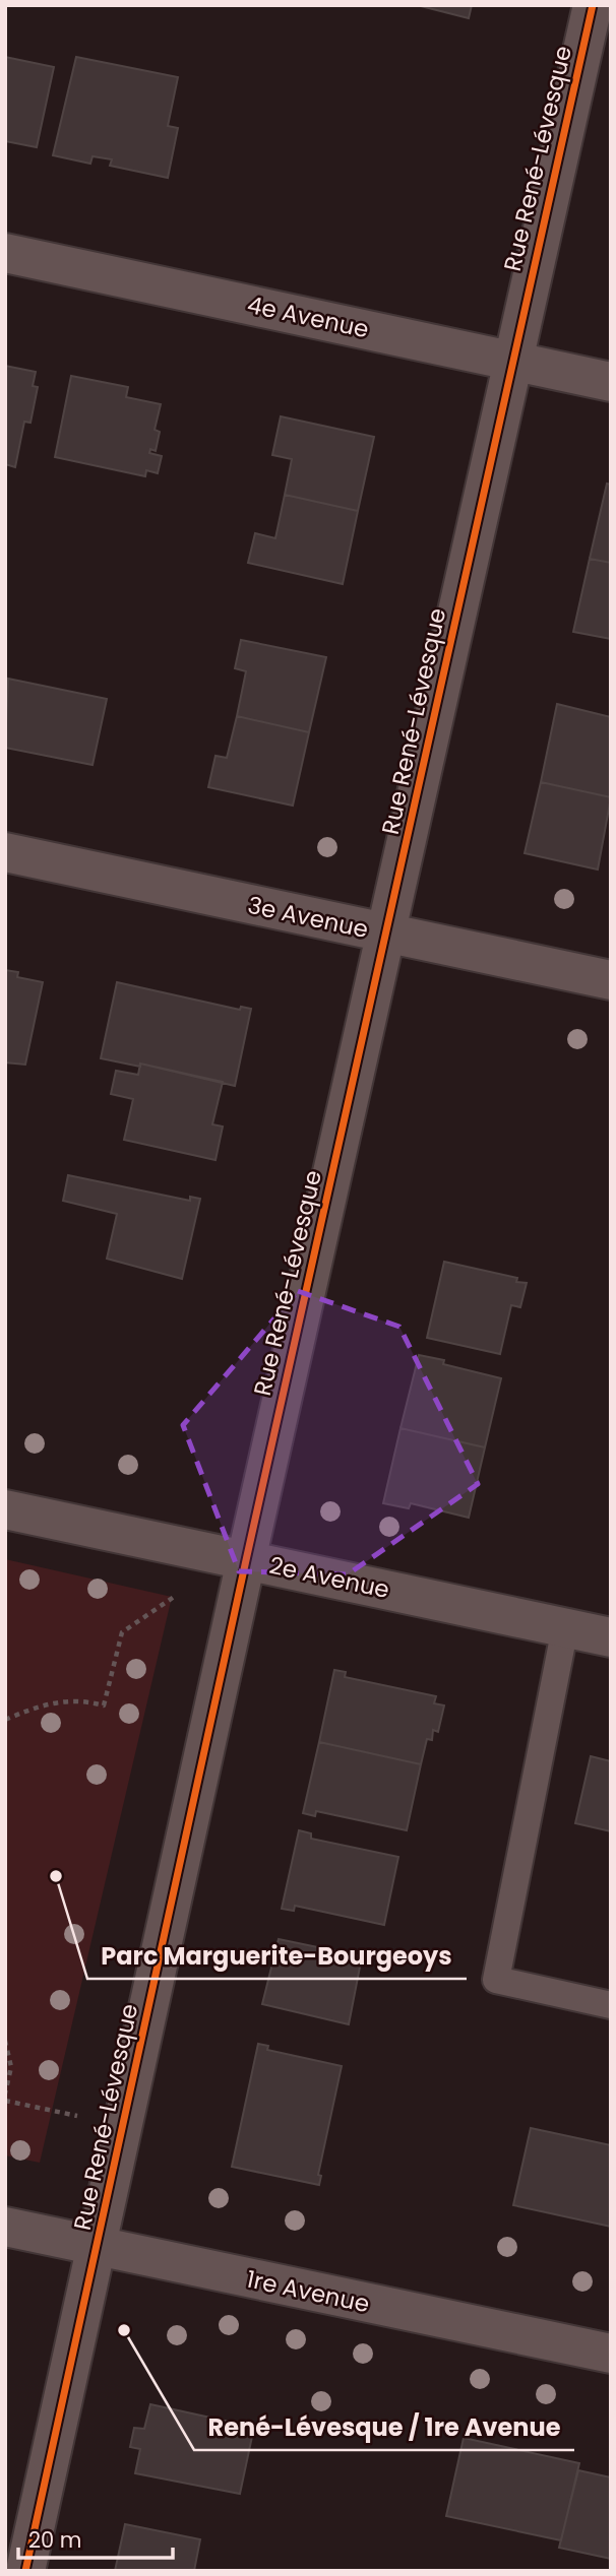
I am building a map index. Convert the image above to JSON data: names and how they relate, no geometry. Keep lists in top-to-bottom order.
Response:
{
  "streets": {
    "street": [
      "Rue René-Lévesque",
      "4e Avenue",
      "3e Avenue",
      "2e Avenue",
      "1re Avenue"
    ]
  },
  "crossings": [
    ["Rue René-Lévesque", "4e Avenue"],
    ["Rue René-Lévesque", "3e Avenue"],
    ["Rue René-Lévesque", "2e Avenue"],
    ["Rue René-Lévesque", "1re Avenue"]
  ],
  "places": ["Parc Marguerite-Bourgeoys", "René-Lévesque / 1re Avenue"],
  "scale_bar": "20 m"
}
